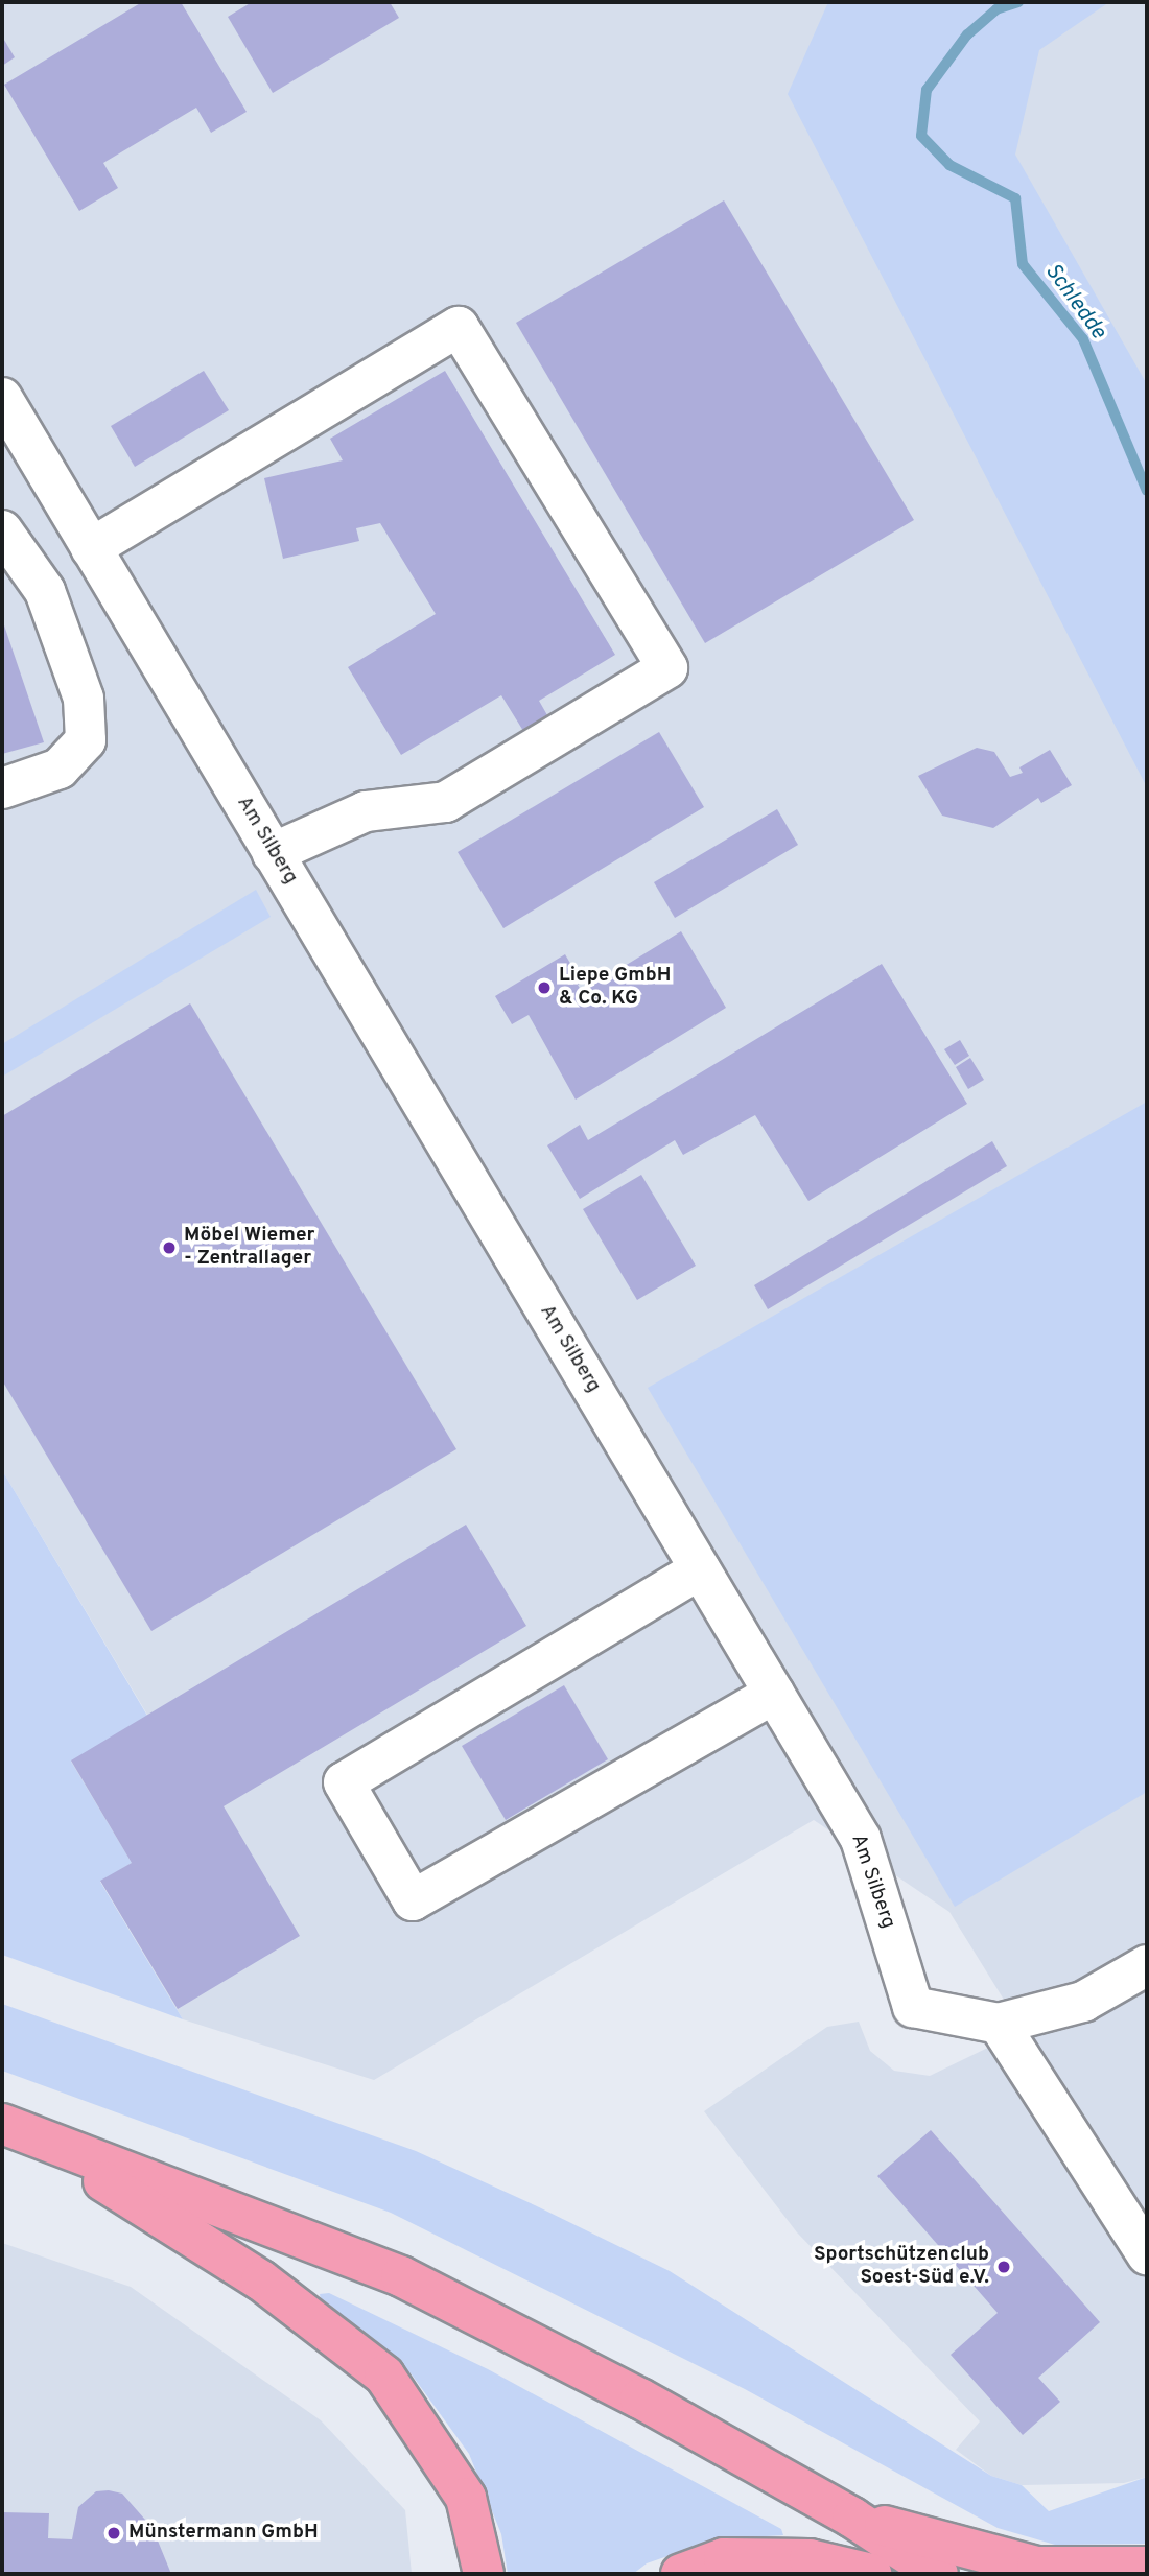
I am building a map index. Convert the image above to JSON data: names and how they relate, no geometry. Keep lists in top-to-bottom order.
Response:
{
  "streets": {
    "street": ["Am Silberg"]
  },
  "water": ["Schledde"],
  "places": [
    "Liepe GmbH & Co. KG",
    "Möbel Wiemer - Zentrallager",
    "Sportschützenclub Soest-Süd e.V.",
    "Münstermann GmbH"
  ]
}
